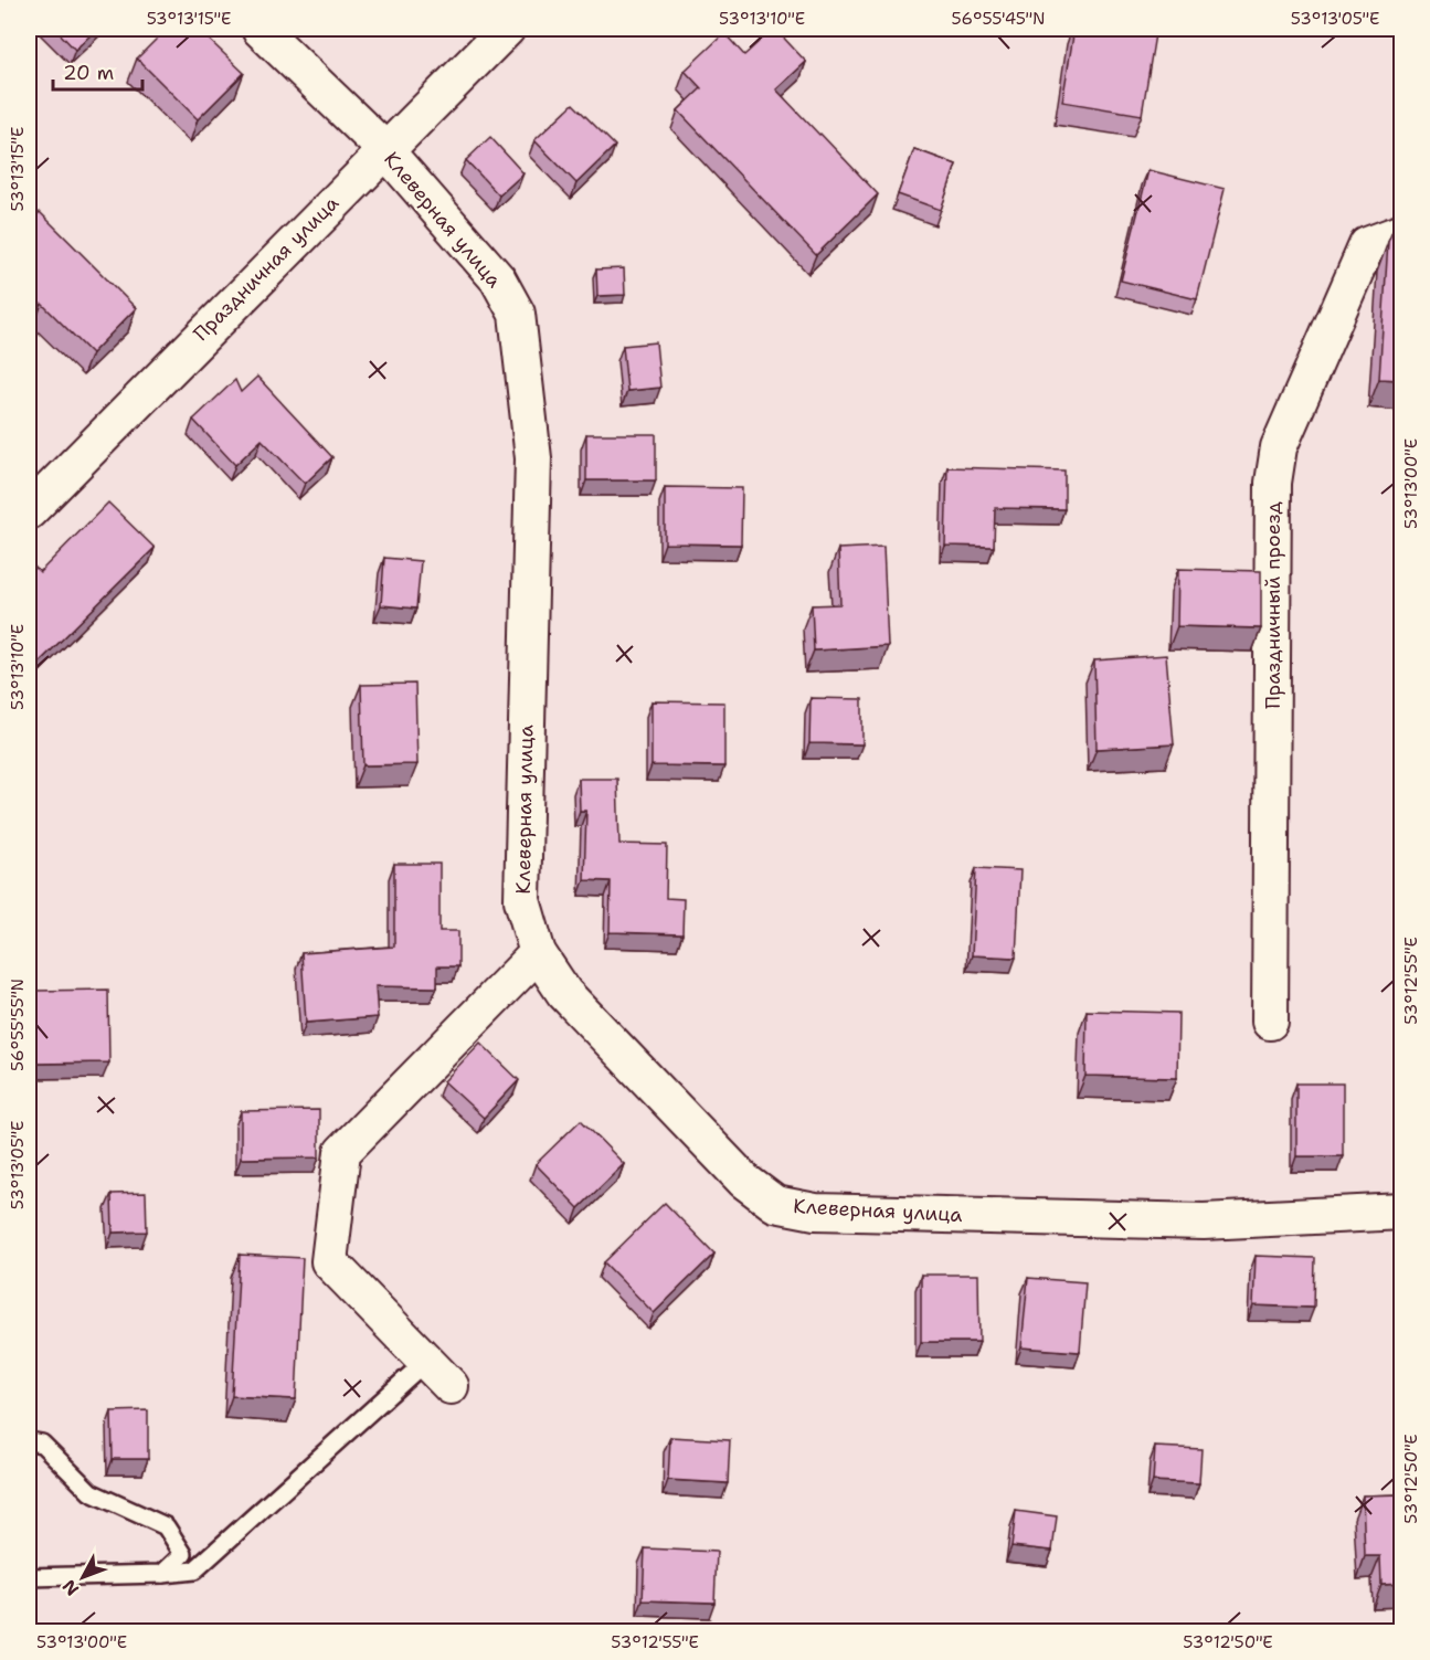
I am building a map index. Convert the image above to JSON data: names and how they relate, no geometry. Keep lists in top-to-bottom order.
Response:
{
  "streets": {
    "street": ["Клеверная улица", "Праздничная улица", "Праздничный проезд"]
  },
  "crossings": [
    ["Клеверная улица", "Праздничная улица"]
  ],
  "scale_bar": "20 m",
  "north": "bottom left",
  "coordinates": [
    "53°13'15\"E",
    "53°13'10\"E",
    "56°55'45\"N",
    "53°13'05\"E",
    "53°13'00\"E",
    "53°12'55\"E",
    "56°55'55\"N",
    "53°12'50\"E"
  ]
}
